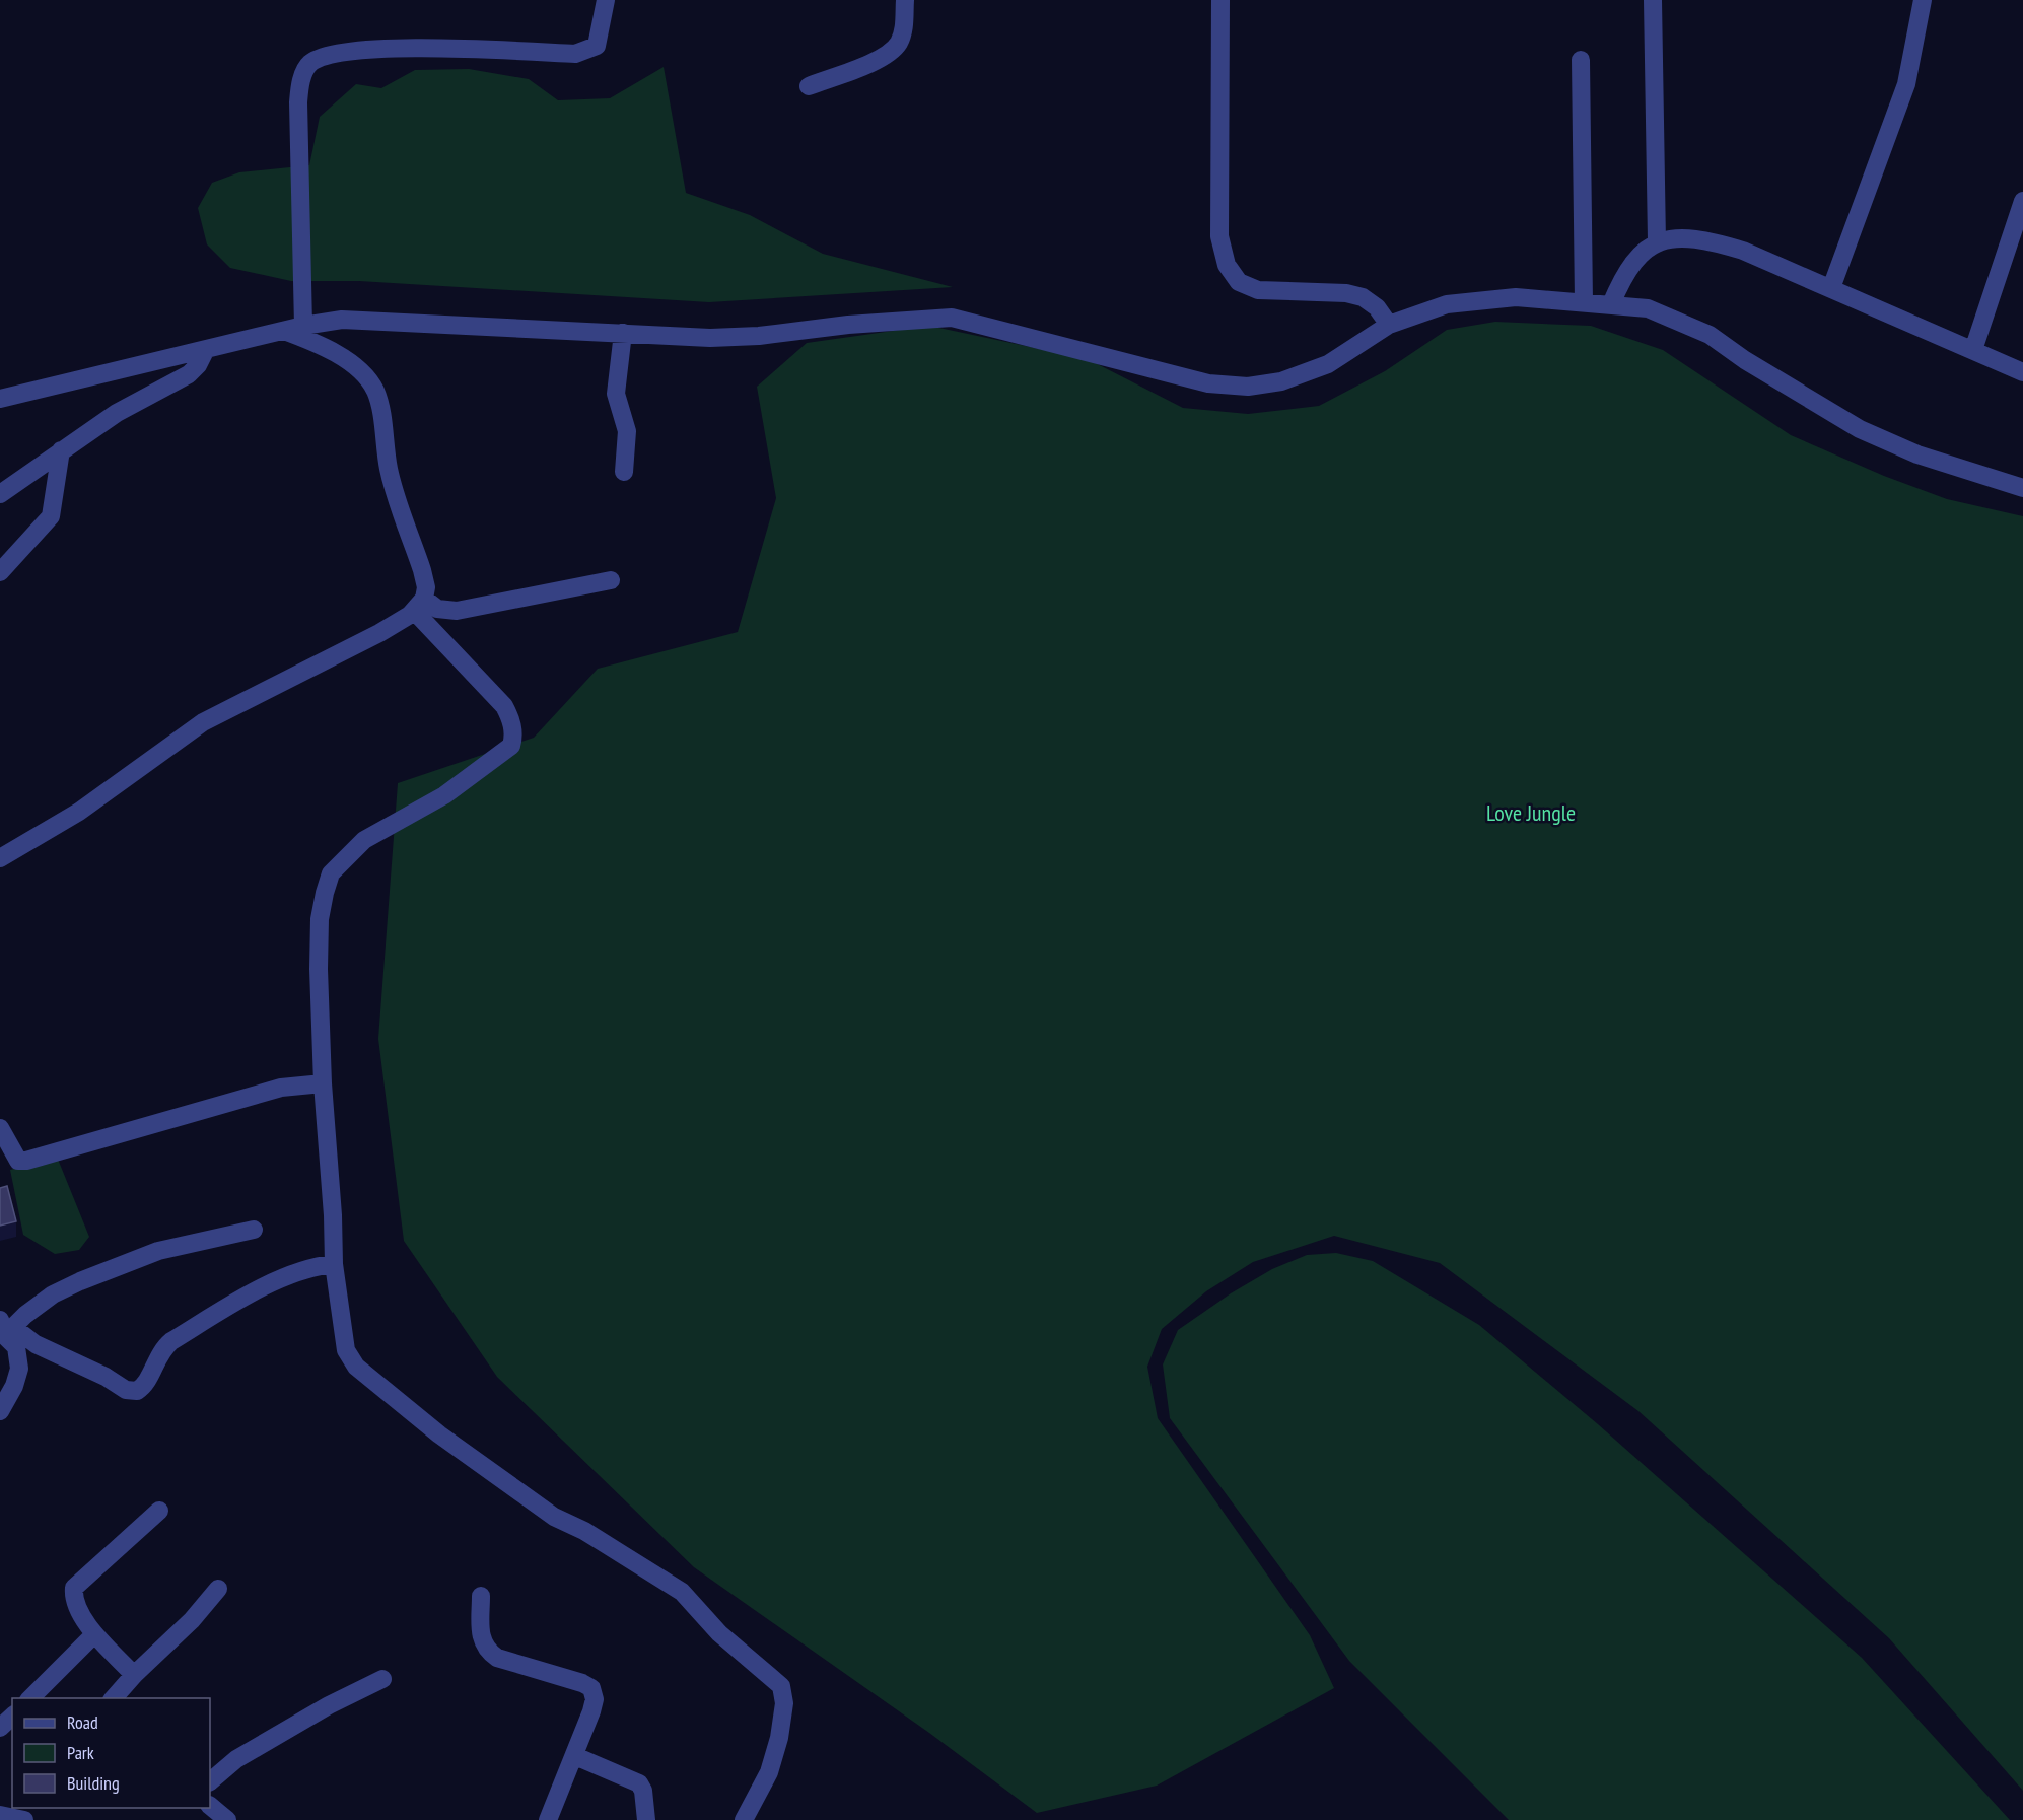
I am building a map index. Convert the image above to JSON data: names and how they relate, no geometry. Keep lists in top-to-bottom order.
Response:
{
  "parks": ["Love Jungle"],
  "legend": ["Road", "Park", "Building"]
}
